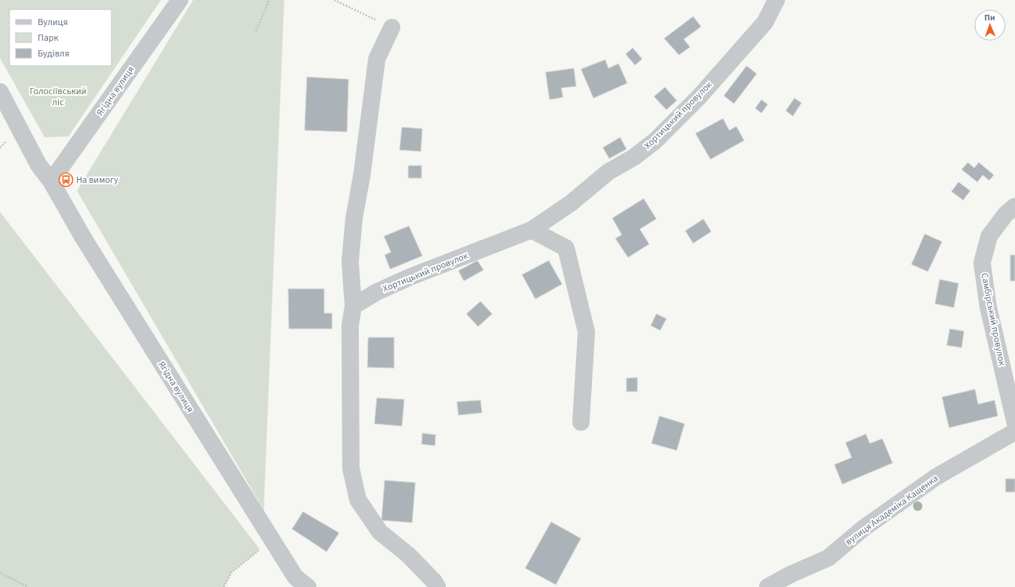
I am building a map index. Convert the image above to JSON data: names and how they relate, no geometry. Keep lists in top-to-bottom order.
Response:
{
  "streets": {
    "street": [
      "Ягідна вулиця",
      "Хортицький провулок",
      "Самбірський провулок",
      "вулиця Академіка Кащенка"
    ]
  },
  "parks": ["Голосіївський ліс"],
  "places": {
    "bus stop": ["На вимогу"]
  },
  "legend": ["Вулиця", "Парк", "Будівля"],
  "north": "top"
}
